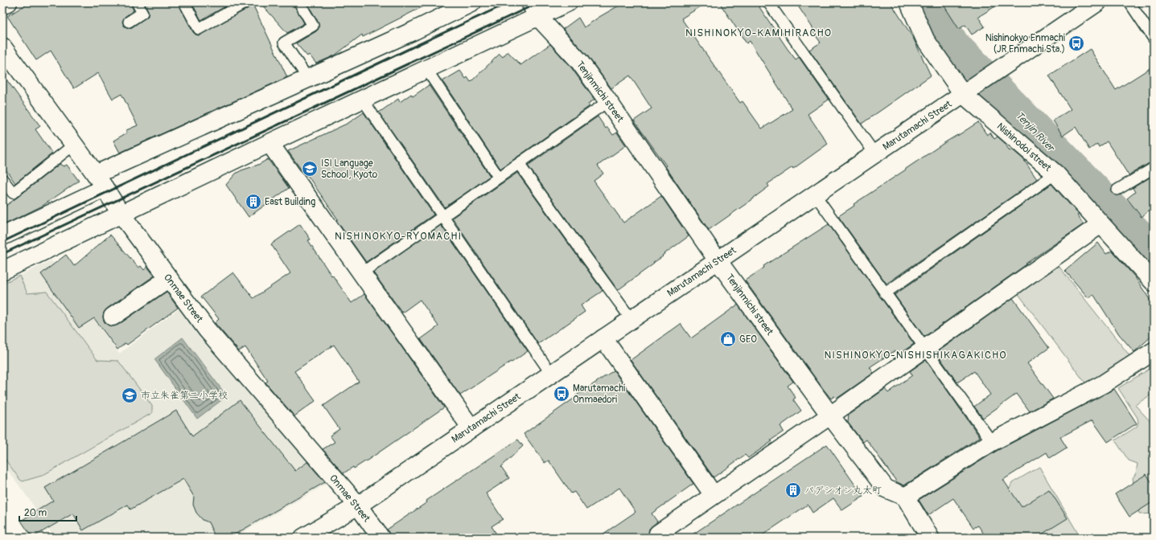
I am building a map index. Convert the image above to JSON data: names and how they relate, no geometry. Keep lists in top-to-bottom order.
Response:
{
  "streets": {
    "street": [
      "Tenjinmichi street",
      "Marutamachi Street",
      "Nishinodoi street",
      "Onmae Street"
    ]
  },
  "crossings": [
    ["Tenjinmichi street", "Marutamachi Street"],
    ["Marutamachi Street", "Nishinodoi street"],
    ["Marutamachi Street", "Onmae Street"]
  ],
  "districts": ["NISHINOKYO-KAMIHIRACHO", "NISHINOKYO-RYOMACHI", "NISHINOKYO-NISHISHIKAGAKICHO"],
  "water": ["Tenjin River"],
  "places": {
    "bus stop": ["Nishinokyo Enmachi (JR Enmachi Sta.)", "Marutamachi Onmaedori"],
    "school or university": ["ISI Language School, Kyoto", "市立朱雀第二小学校"],
    "building": ["East Building", "パデシオン丸太町"],
    "shop": ["GEO"]
  },
  "scale_bar": "20 m"
}
